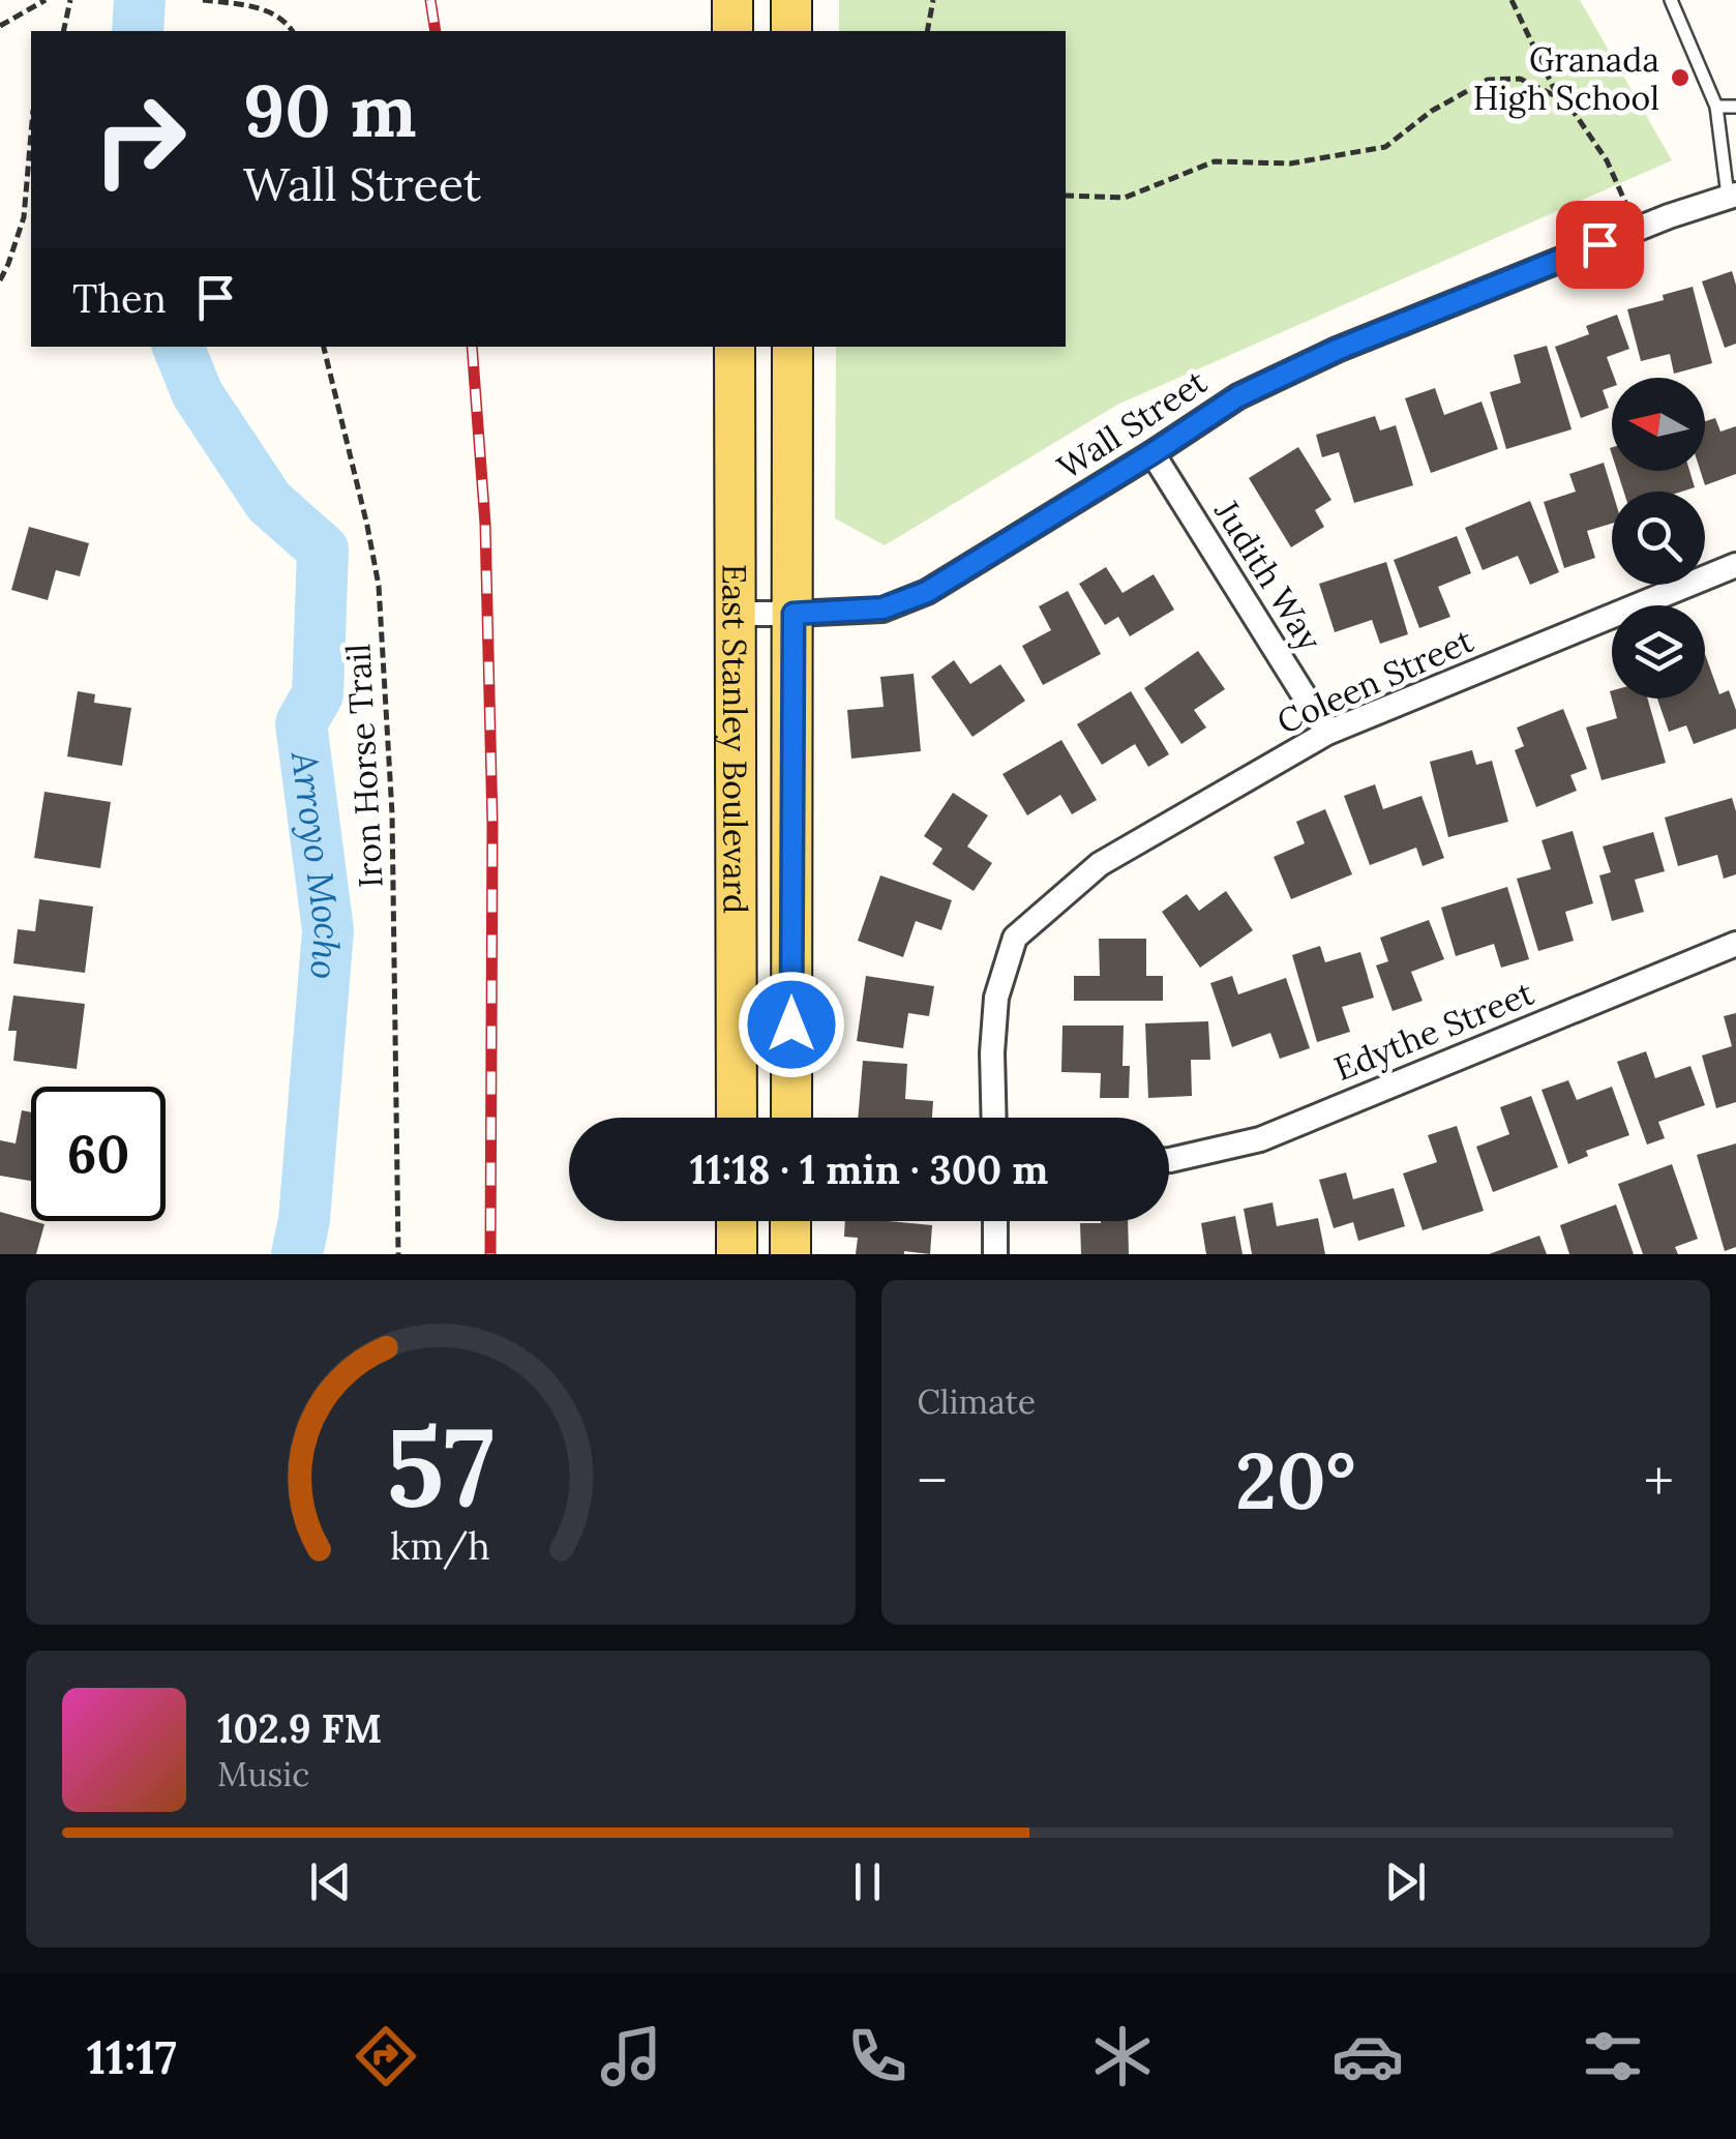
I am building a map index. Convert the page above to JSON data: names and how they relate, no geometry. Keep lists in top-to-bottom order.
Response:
{
  "streets": {
    "main road": ["East Stanley Boulevard"],
    "street": [
      "Wall Street",
      "Judith Way",
      "Coleen Street",
      "Edythe Street"
    ],
    "path": ["Iron Horse Trail"]
  },
  "crossings": [
    ["Wall Street", "Judith Way"],
    ["Wall Street", "East Stanley Boulevard"],
    ["Judith Way", "Coleen Street"]
  ],
  "water": ["Arroyo Mocho"],
  "places": ["Granada High School"],
  "north": "left",
  "page": {
    "turn": ["90 m", "Wall Street"],
    "then": "Then",
    "limit": "60",
    "trip": "11:18 · 1 min · 300 m",
    "tile": "Climate",
    "heat": ["−", "20°", "+"],
    "song": ["102.9 FM", "Music"],
    "tabs": "11:17",
    "gauge": ["57", "km/h"]
  }
}
